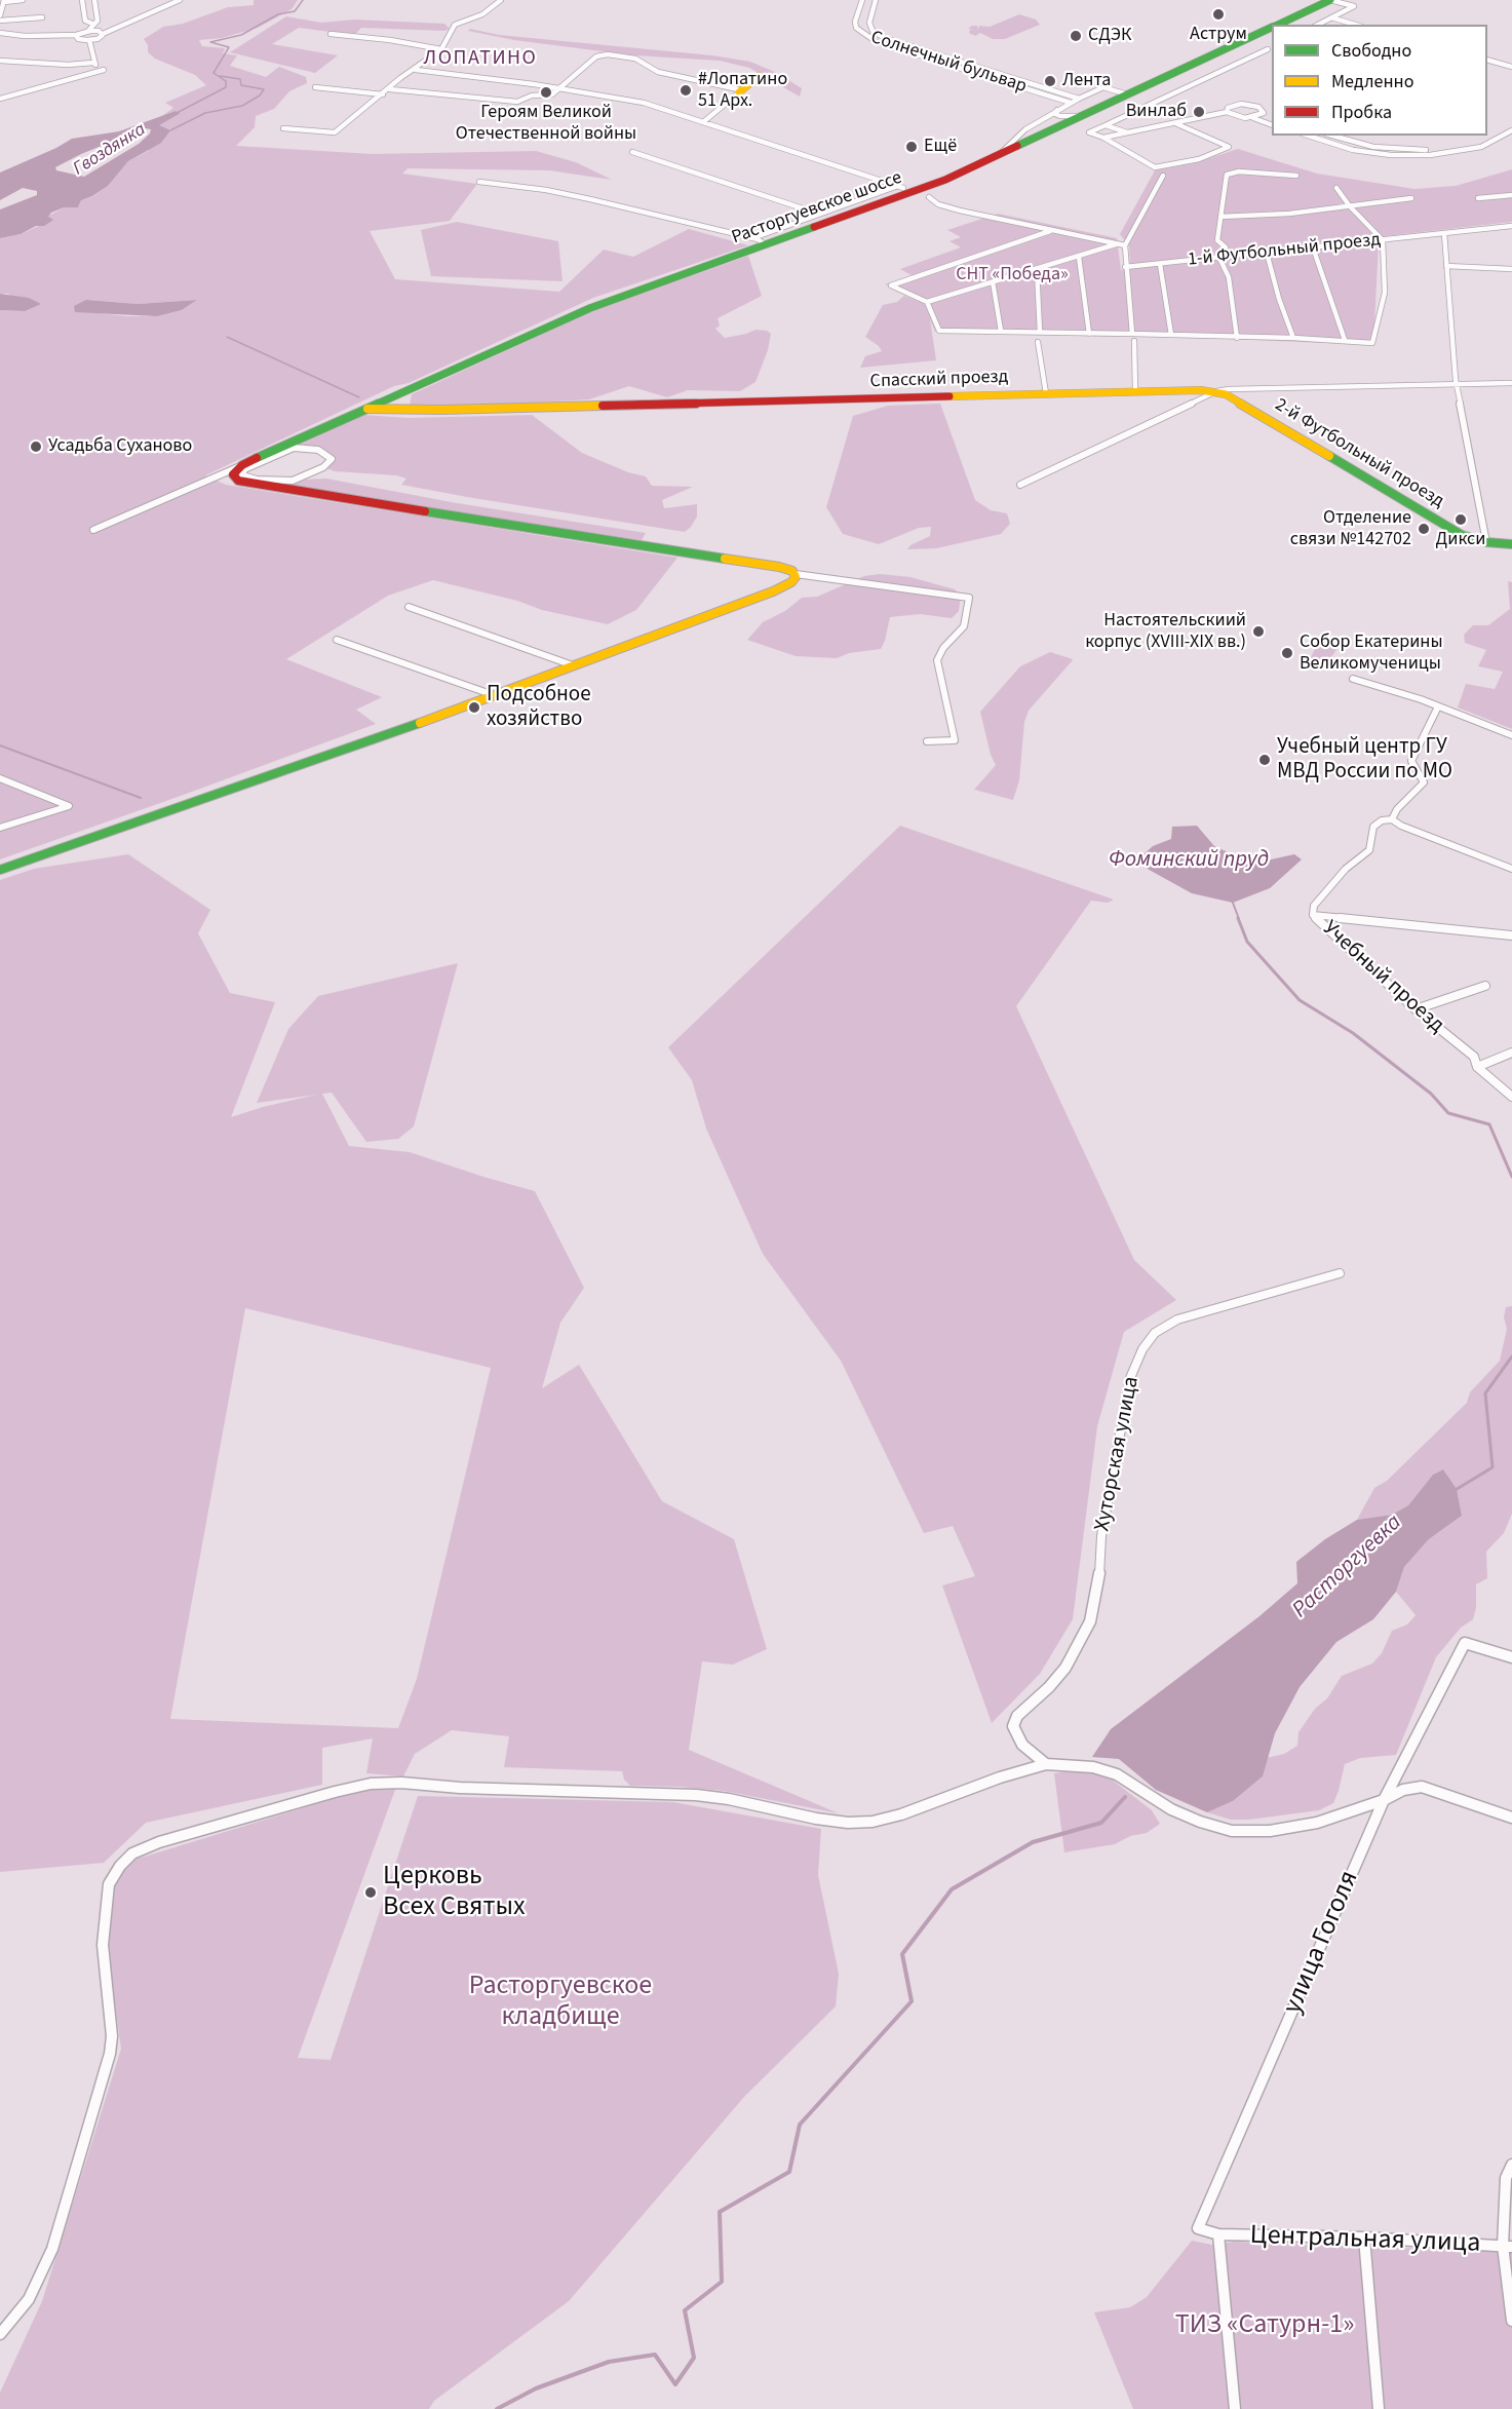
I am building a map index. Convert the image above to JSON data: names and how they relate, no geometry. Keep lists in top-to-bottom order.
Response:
{
  "streets": {
    "main road": ["Расторгуевское шоссе", "Спасский проезд", "2-й Футбольный проезд"],
    "street": [
      "Солнечный бульвар",
      "1-й Футбольный проезд",
      "Учебный проезд",
      "Хуторская улица",
      "улица Гоголя",
      "Центральная улица"
    ]
  },
  "crossings": [
    ["Расторгуевское шоссе", "Спасский проезд"],
    ["Спасский проезд", "2-й Футбольный проезд"],
    ["улица Гоголя", "Центральная улица"]
  ],
  "districts": ["ЛОПАТИНО"],
  "water": ["Гвоздянка", "Фоминский пруд", "Расторгуевка"],
  "parks": ["СНТ «Победа»", "Расторгуевское кладбище", "ТИЗ «Сатурн-1»"],
  "places": [
    "Аструм",
    "СДЭК",
    "Лента",
    "#Лопатино 51 Арх.",
    "Героям Великой Отечественной войны",
    "Винлаб",
    "Ещё",
    "Усадьба Суханово",
    "Дикси",
    "Отделение связи №142702",
    "Настоятельскиий корпус (XVIII-XIX вв.)",
    "Собор Екатерины Великомученицы",
    "Подсобное хозяйство",
    "Учебный центр ГУ МВД России по МО",
    "Церковь Всех Святых"
  ],
  "legend": ["Свободно", "Медленно", "Пробка"]
}
